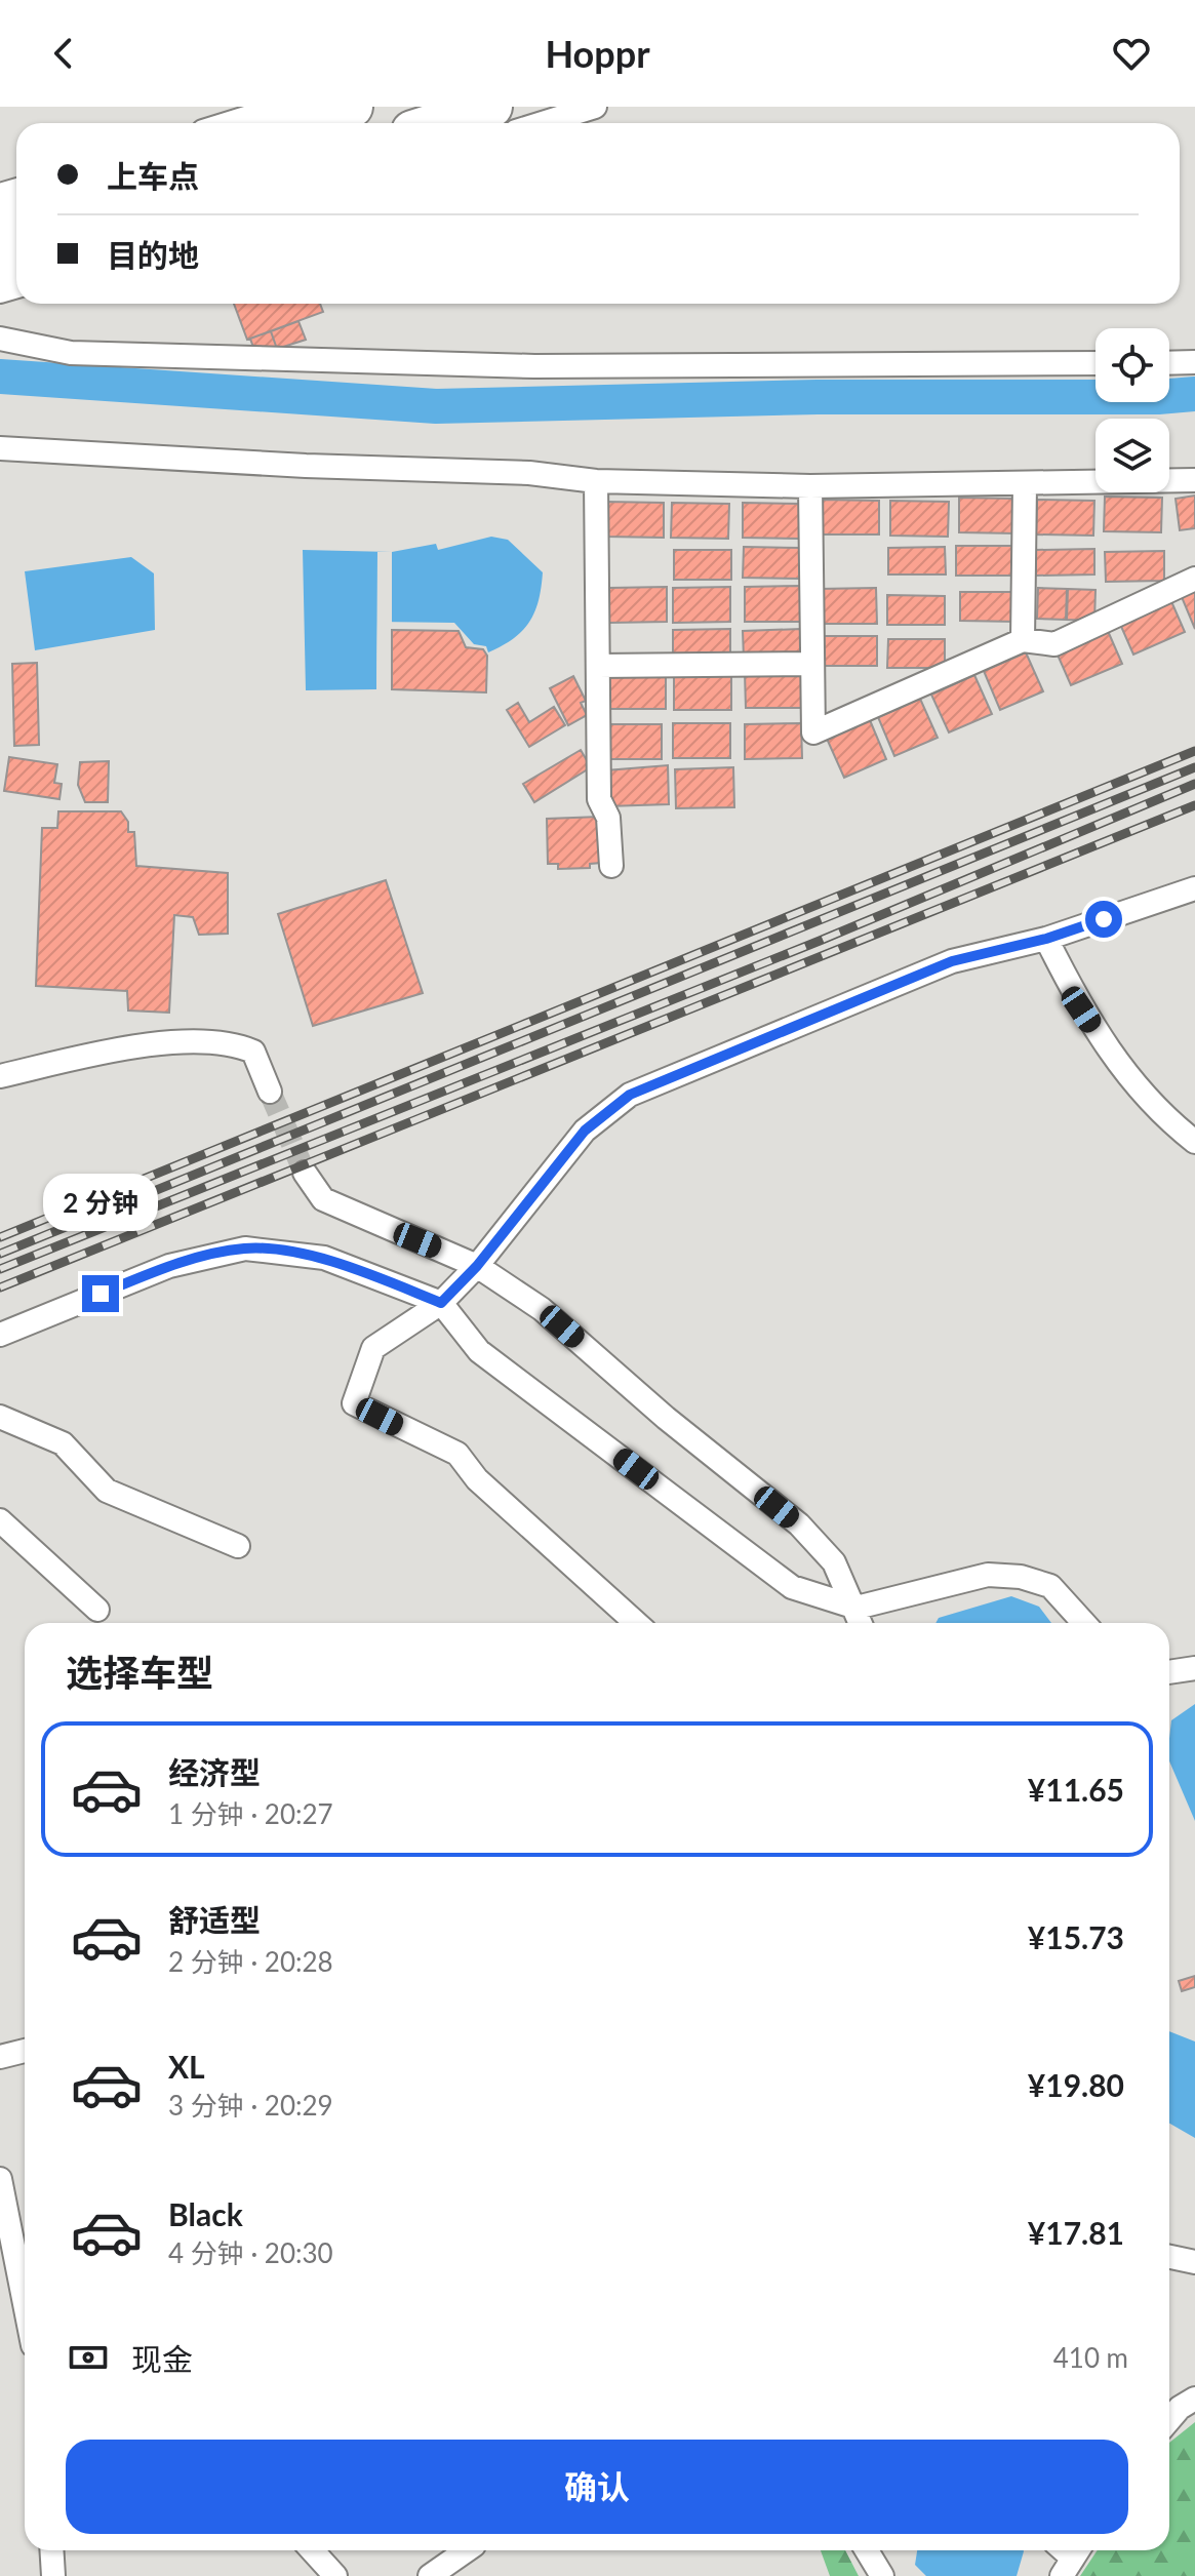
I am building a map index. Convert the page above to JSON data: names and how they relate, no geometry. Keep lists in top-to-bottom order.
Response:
{
  "page": {
    "header": "Hoppr",
    "banner": ["上车点", "目的地"],
    "bubble": "2 分钟",
    "heading": "选择车型",
    "list": [
      {
        "name": "经济型",
        "note": "1 分钟 · 20:27",
        "value": "¥11.65"
      },
      {
        "name": "舒适型",
        "note": "2 分钟 · 20:28",
        "value": "¥15.73"
      },
      {
        "name": "XL",
        "note": "3 分钟 · 20:29",
        "value": "¥19.80"
      },
      {
        "name": "Black",
        "note": "4 分钟 · 20:30",
        "value": "¥17.81"
      }
    ],
    "pay": ["现金", "410 m"],
    "buttons": "确认"
  }
}
